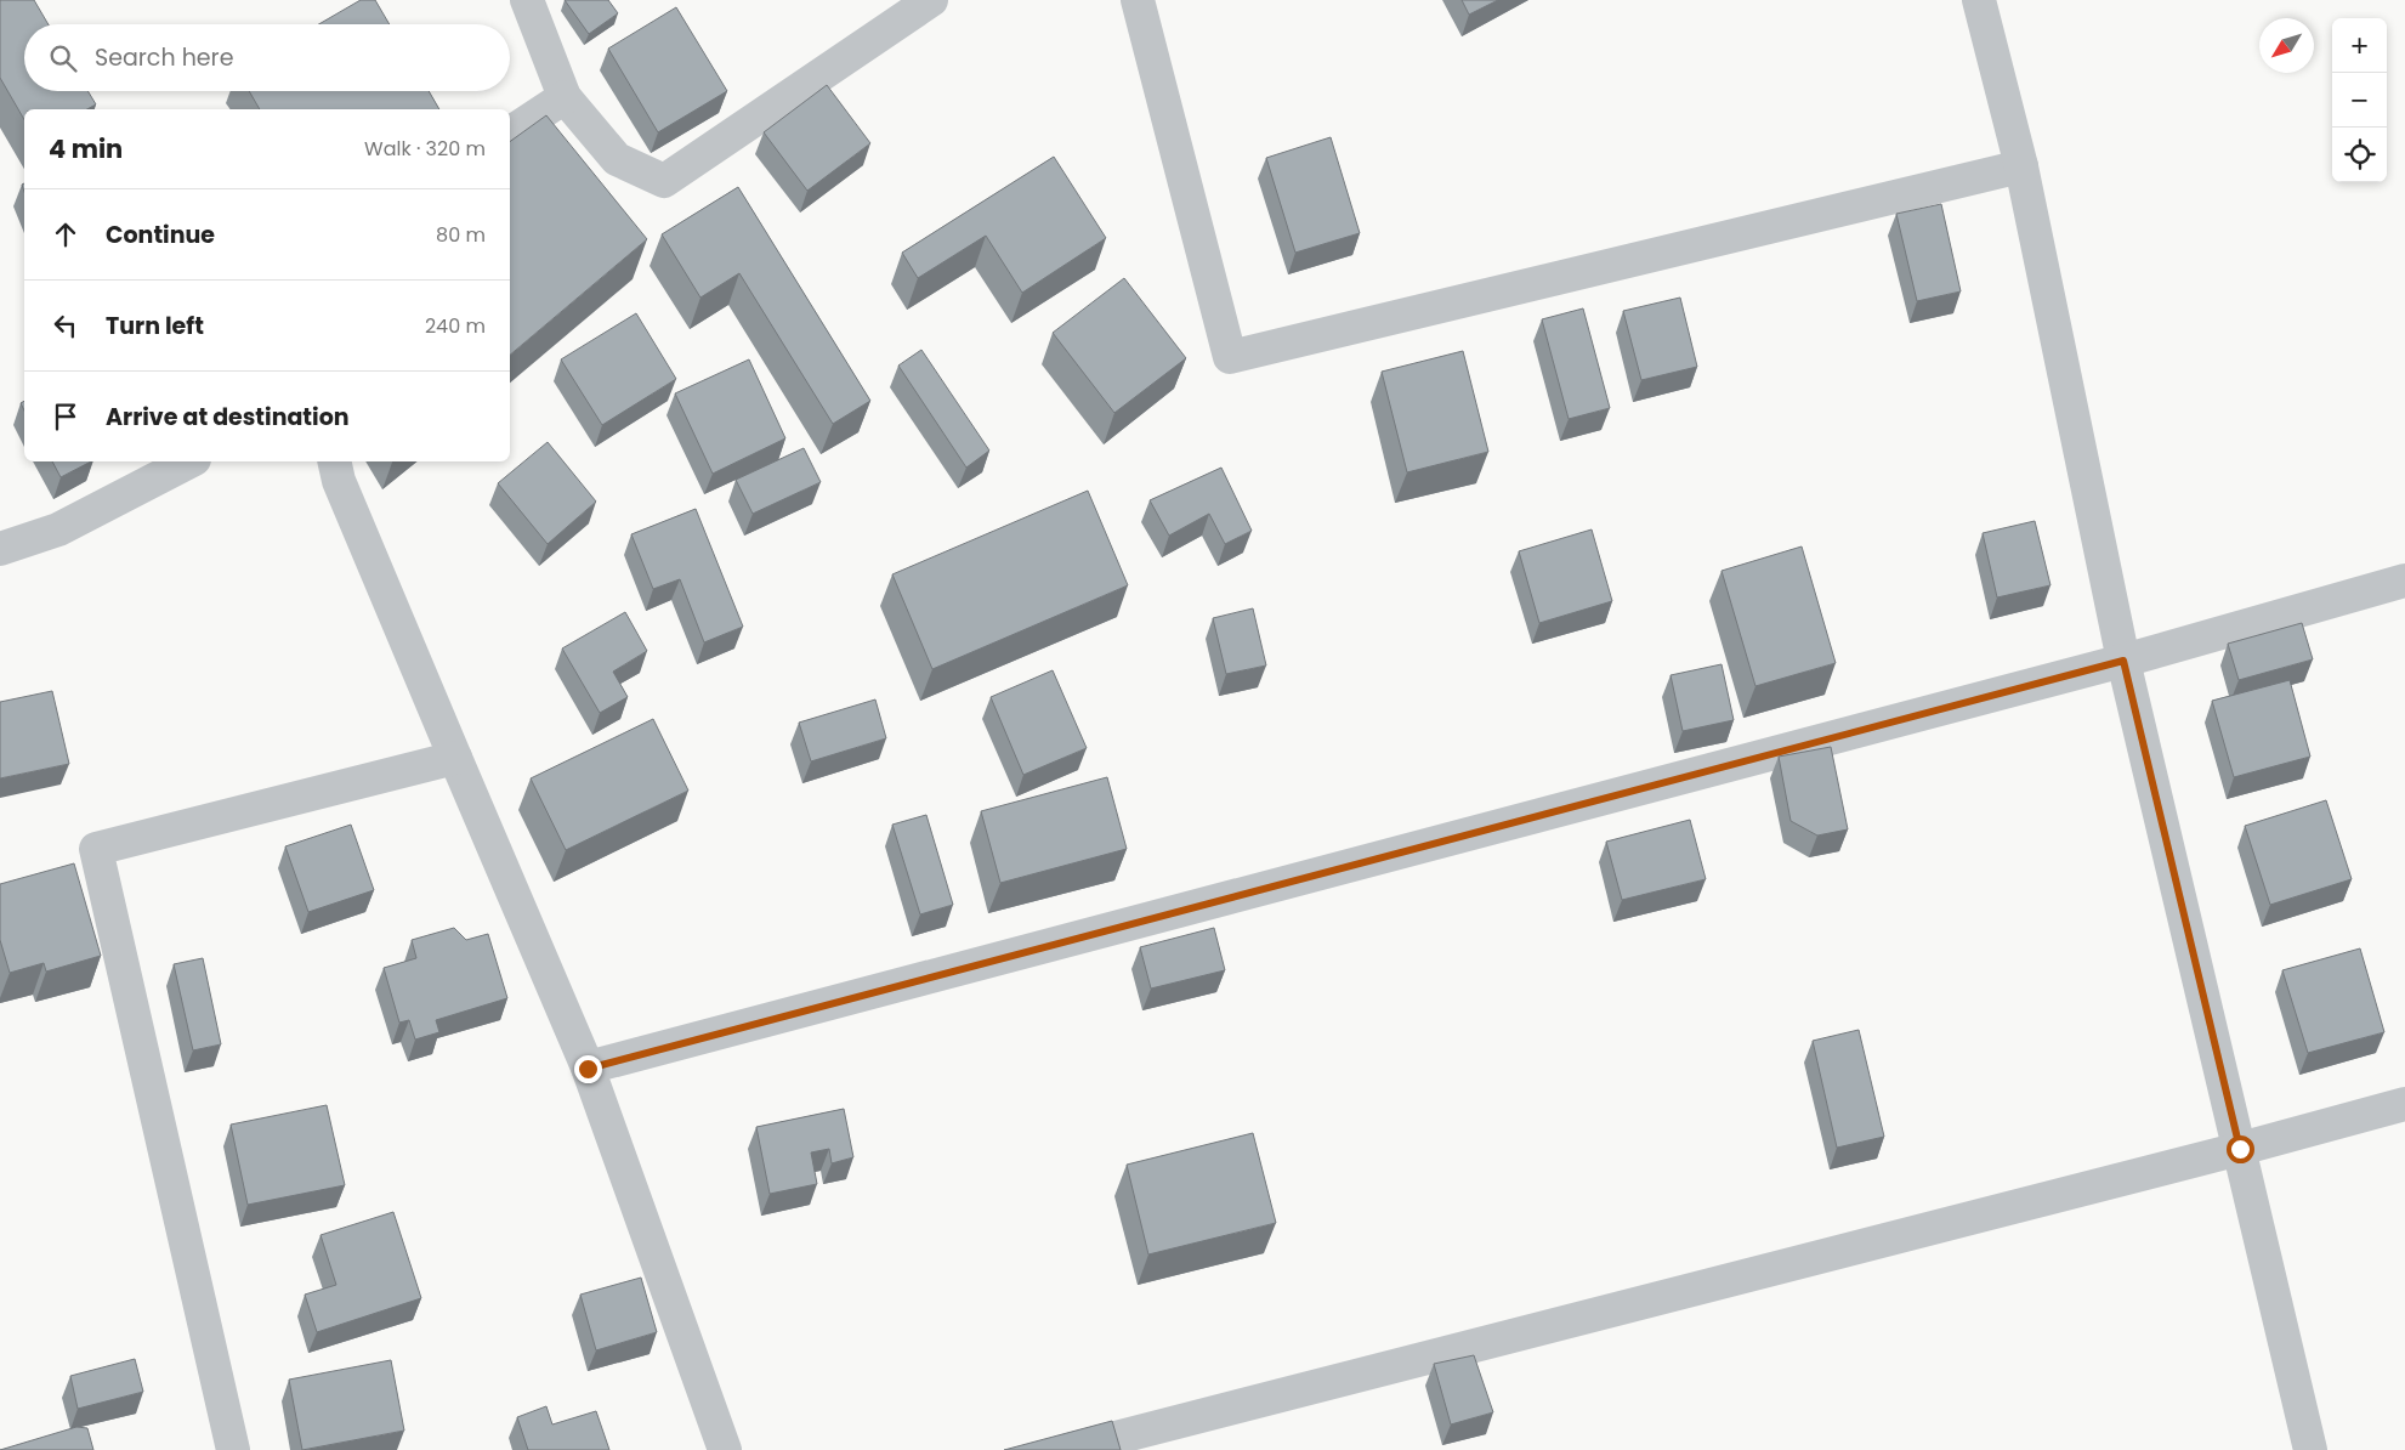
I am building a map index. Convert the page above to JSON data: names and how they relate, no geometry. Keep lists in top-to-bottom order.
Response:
{
  "north": "bottom left",
  "page": {
    "map_buttons": ["+", "−"],
    "search": "Search here",
    "heading": ["4 min", "Walk · 320 m"],
    "list": [
      ["Continue", "80 m"],
      ["Turn left", "240 m"],
      "Arrive at destination"
    ]
  }
}
